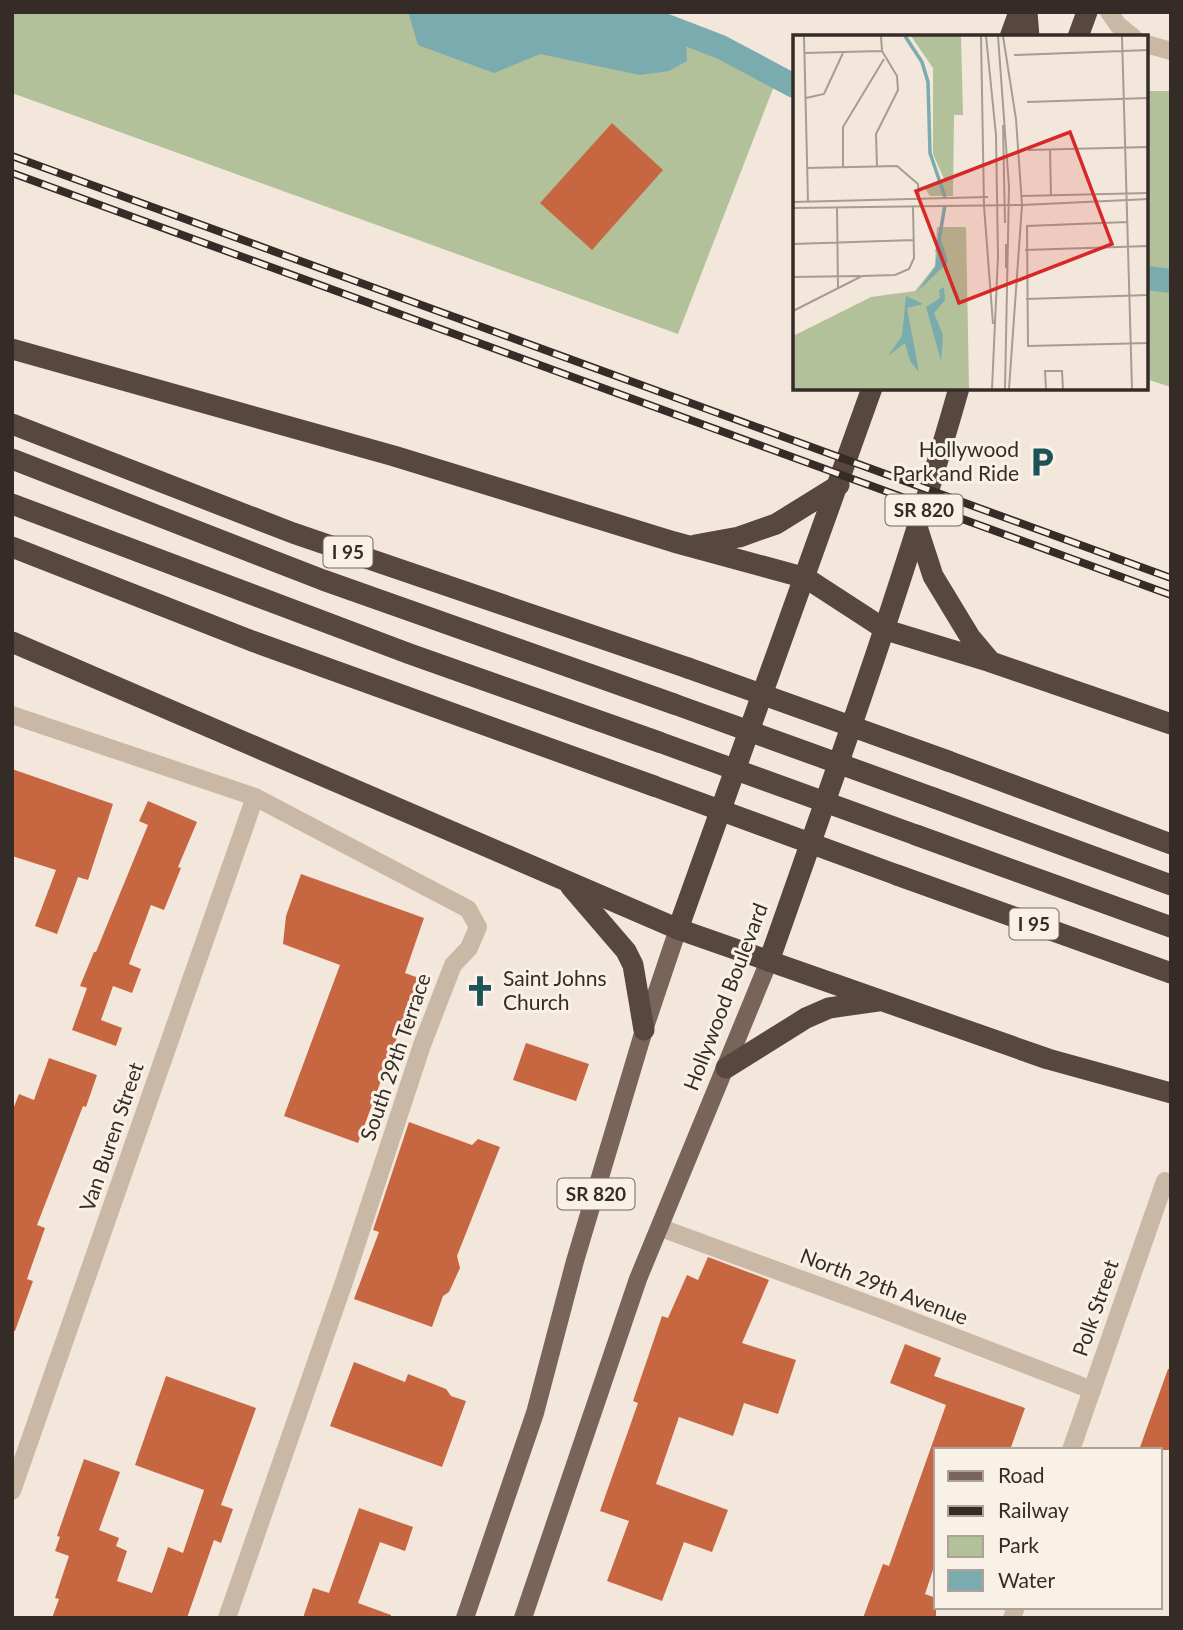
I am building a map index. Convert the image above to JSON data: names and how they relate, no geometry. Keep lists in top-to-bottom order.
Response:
{
  "streets": {
    "highway": ["SR 820", "I 95", "Hollywood Boulevard"],
    "street": [
      "South 29th Terrace",
      "Van Buren Street",
      "North 29th Avenue",
      "Polk Street"
    ]
  },
  "crossings": [
    ["Hollywood Boulevard", "North 29th Avenue"],
    ["South 29th Terrace", "Van Buren Street"],
    ["North 29th Avenue", "Polk Street"]
  ],
  "places": {
    "parking": ["Hollywood Park and Ride"],
    "church": ["Saint Johns Church"]
  },
  "legend": [
    "Road",
    "Railway",
    "Park",
    "Water"
  ]
}
